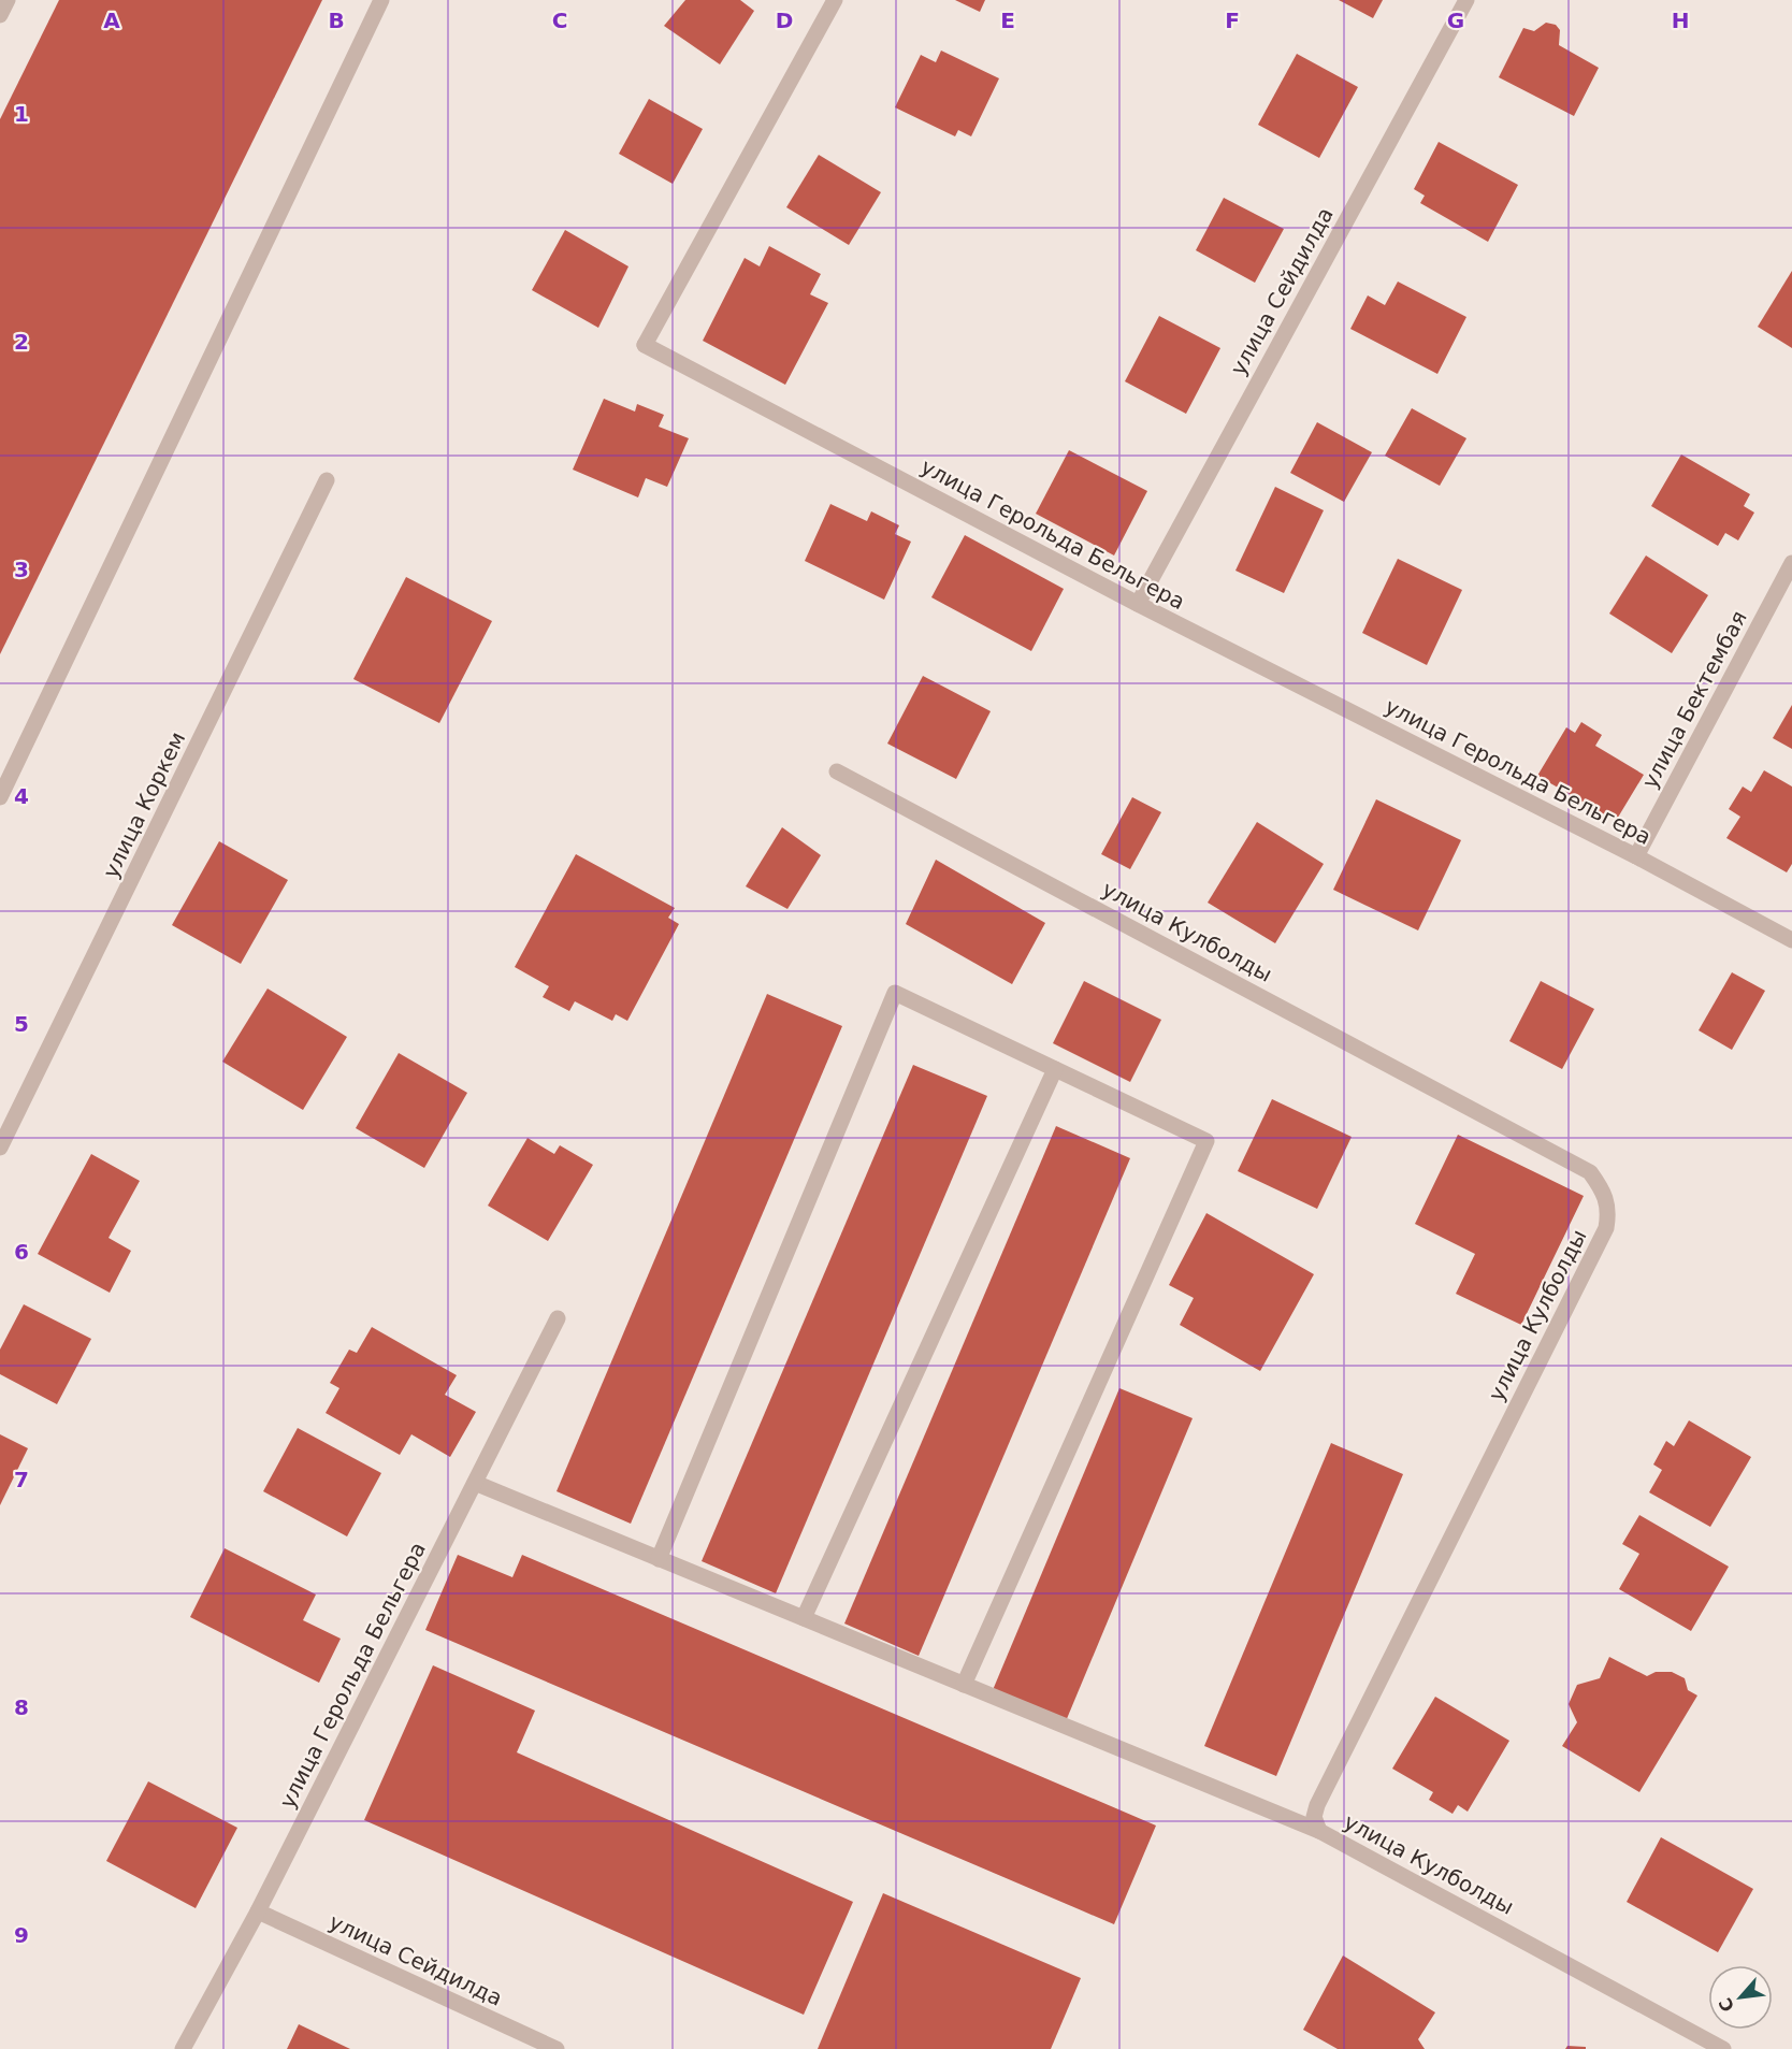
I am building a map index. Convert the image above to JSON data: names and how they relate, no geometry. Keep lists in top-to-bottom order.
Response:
{
  "streets": {
    "street": [
      "улица Сейдилда",
      "улица Герольда Бельгера",
      "улица Бектембая",
      "улица Коркем",
      "улица Кулболды"
    ]
  },
  "crossings": [
    ["улица Сейдилда", "улица Герольда Бельгера"],
    ["улица Герольда Бельгера", "улица Бектембая"]
  ],
  "north": "bottom left",
  "grid": {
    "columns": [
      "A",
      "B",
      "C",
      "D",
      "E",
      "F",
      "G",
      "H"
    ],
    "rows": [
      "1",
      "2",
      "3",
      "4",
      "5",
      "6",
      "7",
      "8",
      "9"
    ]
  }
}
